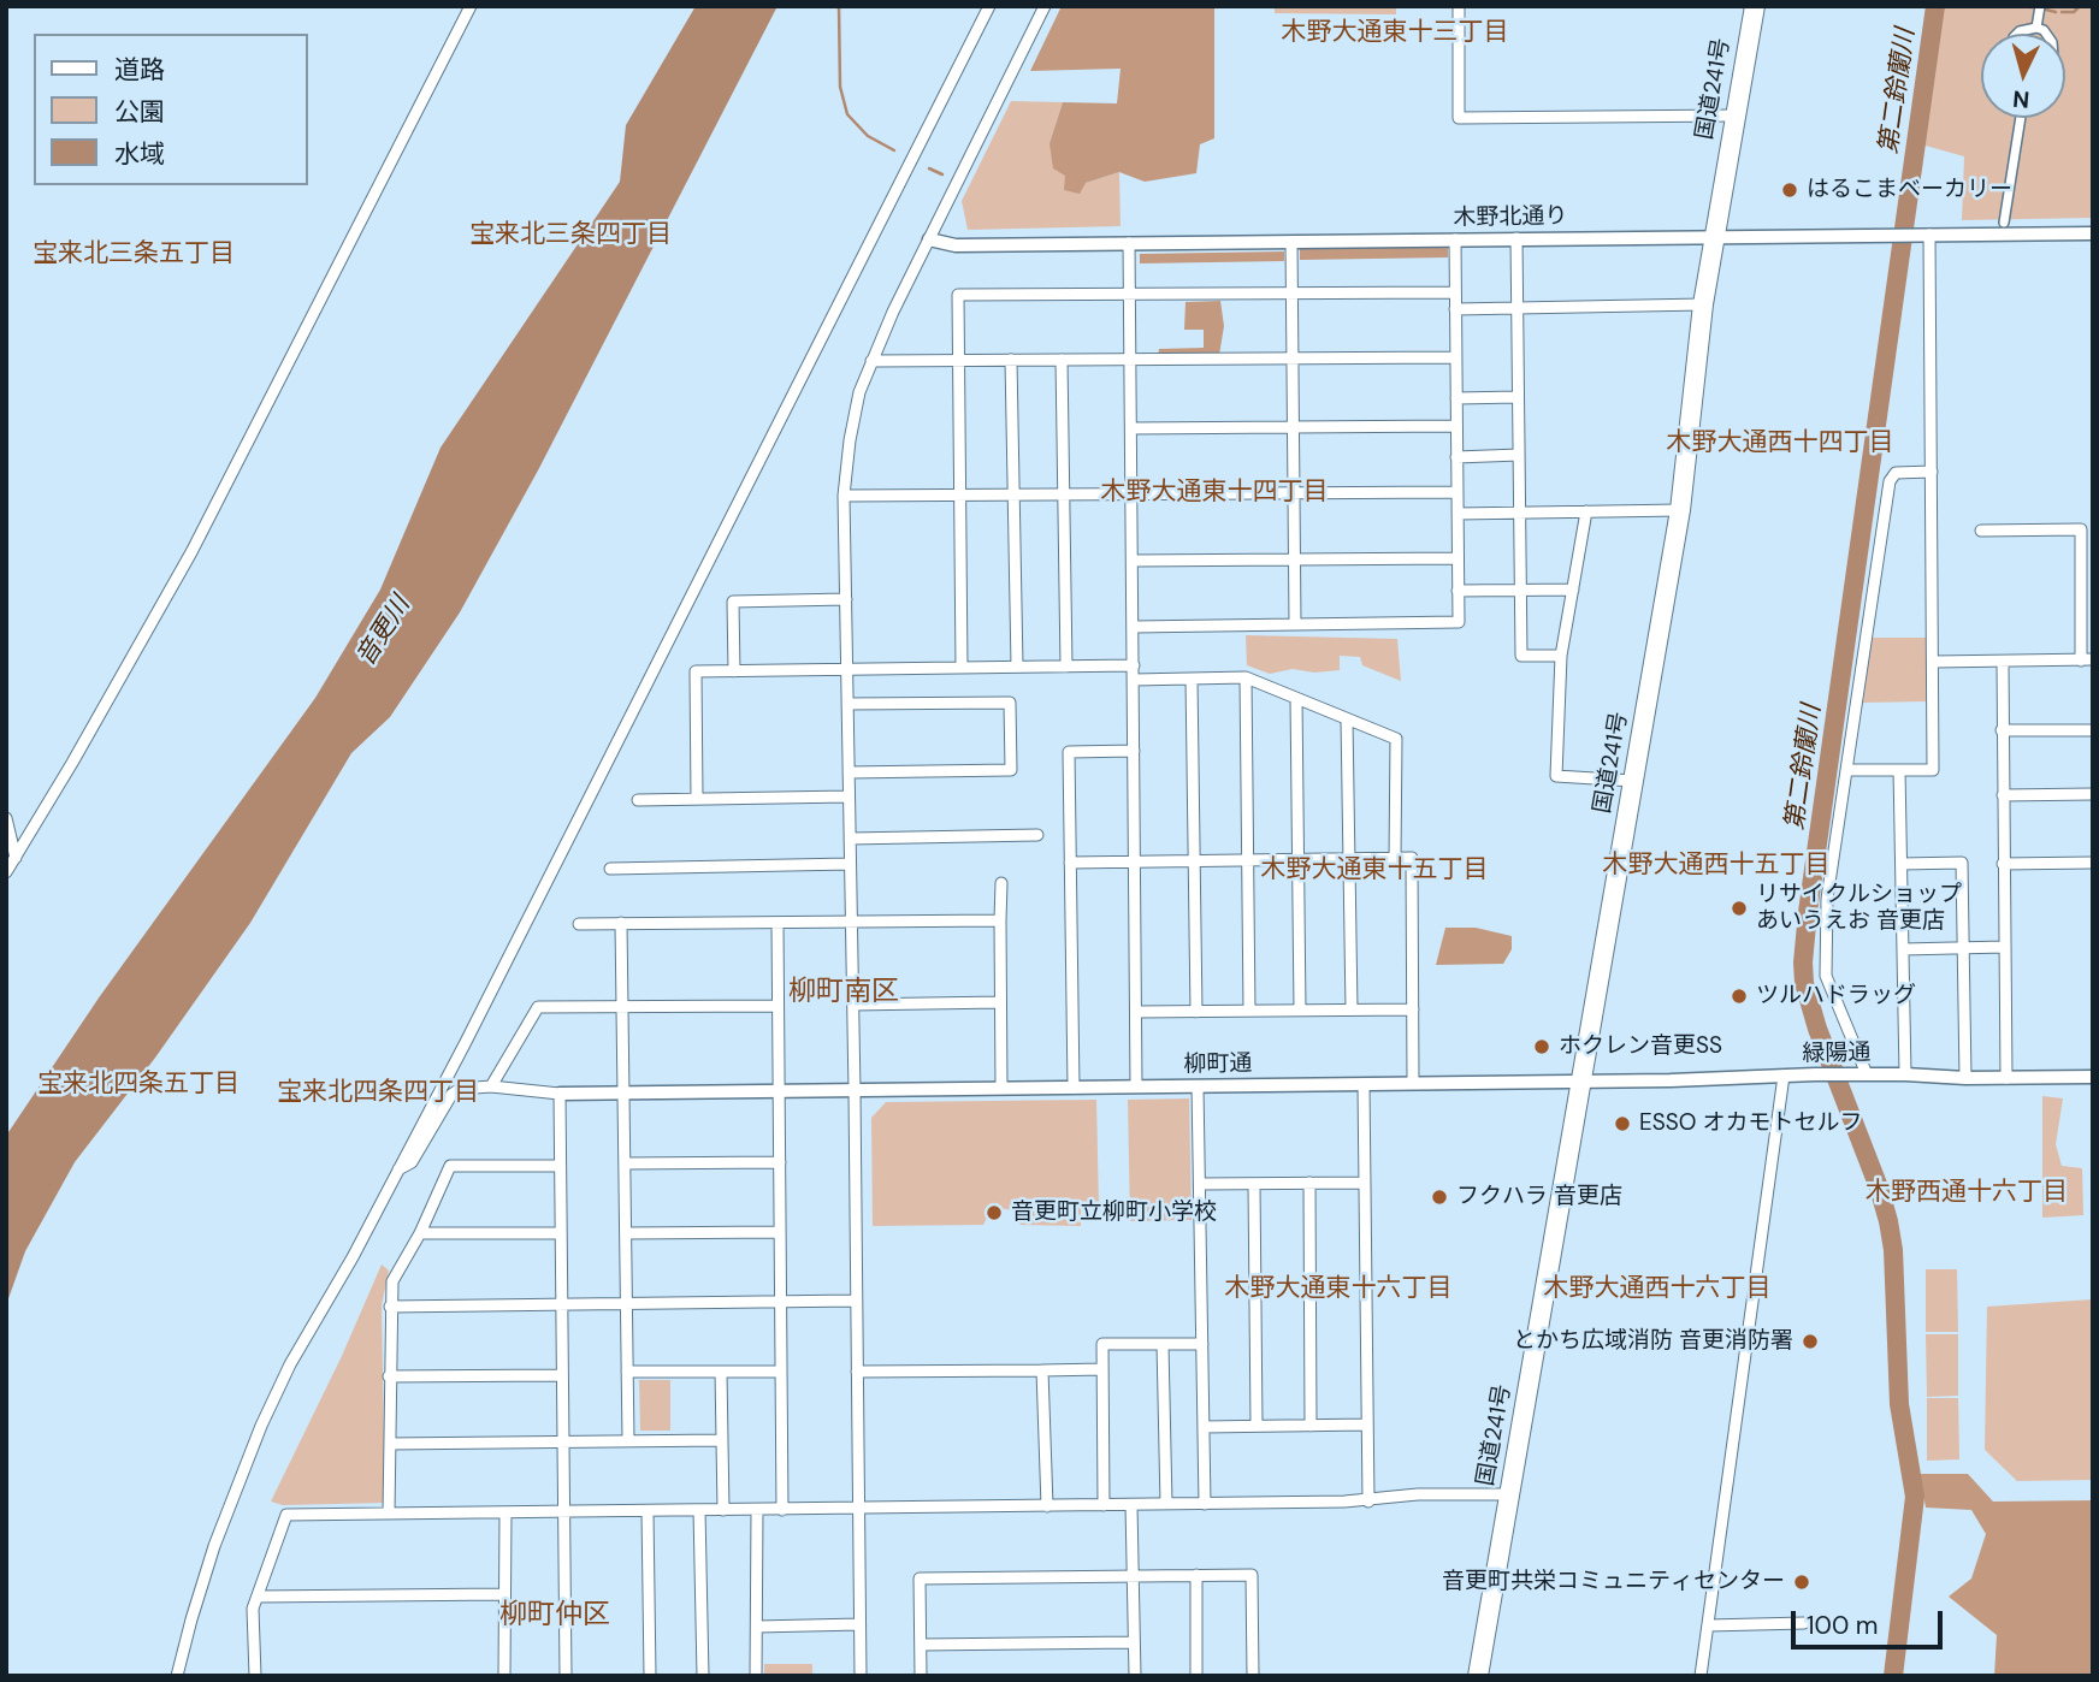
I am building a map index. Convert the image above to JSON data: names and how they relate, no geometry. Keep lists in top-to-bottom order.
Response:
{
  "streets": {
    "highway": ["国道241号"],
    "street": ["木野北通り", "緑陽通", "柳町通"]
  },
  "crossings": [
    ["国道241号", "木野北通り"],
    ["国道241号", "緑陽通"],
    ["国道241号", "柳町通"],
    ["緑陽通", "柳町通"]
  ],
  "districts": [
    "木野大通東十三丁目",
    "宝来北三条四丁目",
    "宝来北三条五丁目",
    "木野大通西十四丁目",
    "木野大通東十四丁目",
    "木野大通西十五丁目",
    "木野大通東十五丁目",
    "柳町南区",
    "宝来北四条五丁目",
    "宝来北四条四丁目",
    "木野西通十六丁目",
    "木野大通東十六丁目",
    "木野大通西十六丁目",
    "柳町仲区"
  ],
  "water": ["第二鈴蘭川", "音更川"],
  "places": [
    "はるこまベーカリー",
    "リサイクルショップ あいうえお 音更店",
    "ツルハドラッグ",
    "ホクレン音更SS",
    "ESSO オカモトセルフ",
    "フクハラ 音更店",
    "音更町立柳町小学校",
    "とかち広域消防 音更消防署",
    "音更町共栄コミュニティセンター"
  ],
  "legend": ["道路", "公園", "水域"],
  "scale_bar": "100 m",
  "north": "bottom"
}
